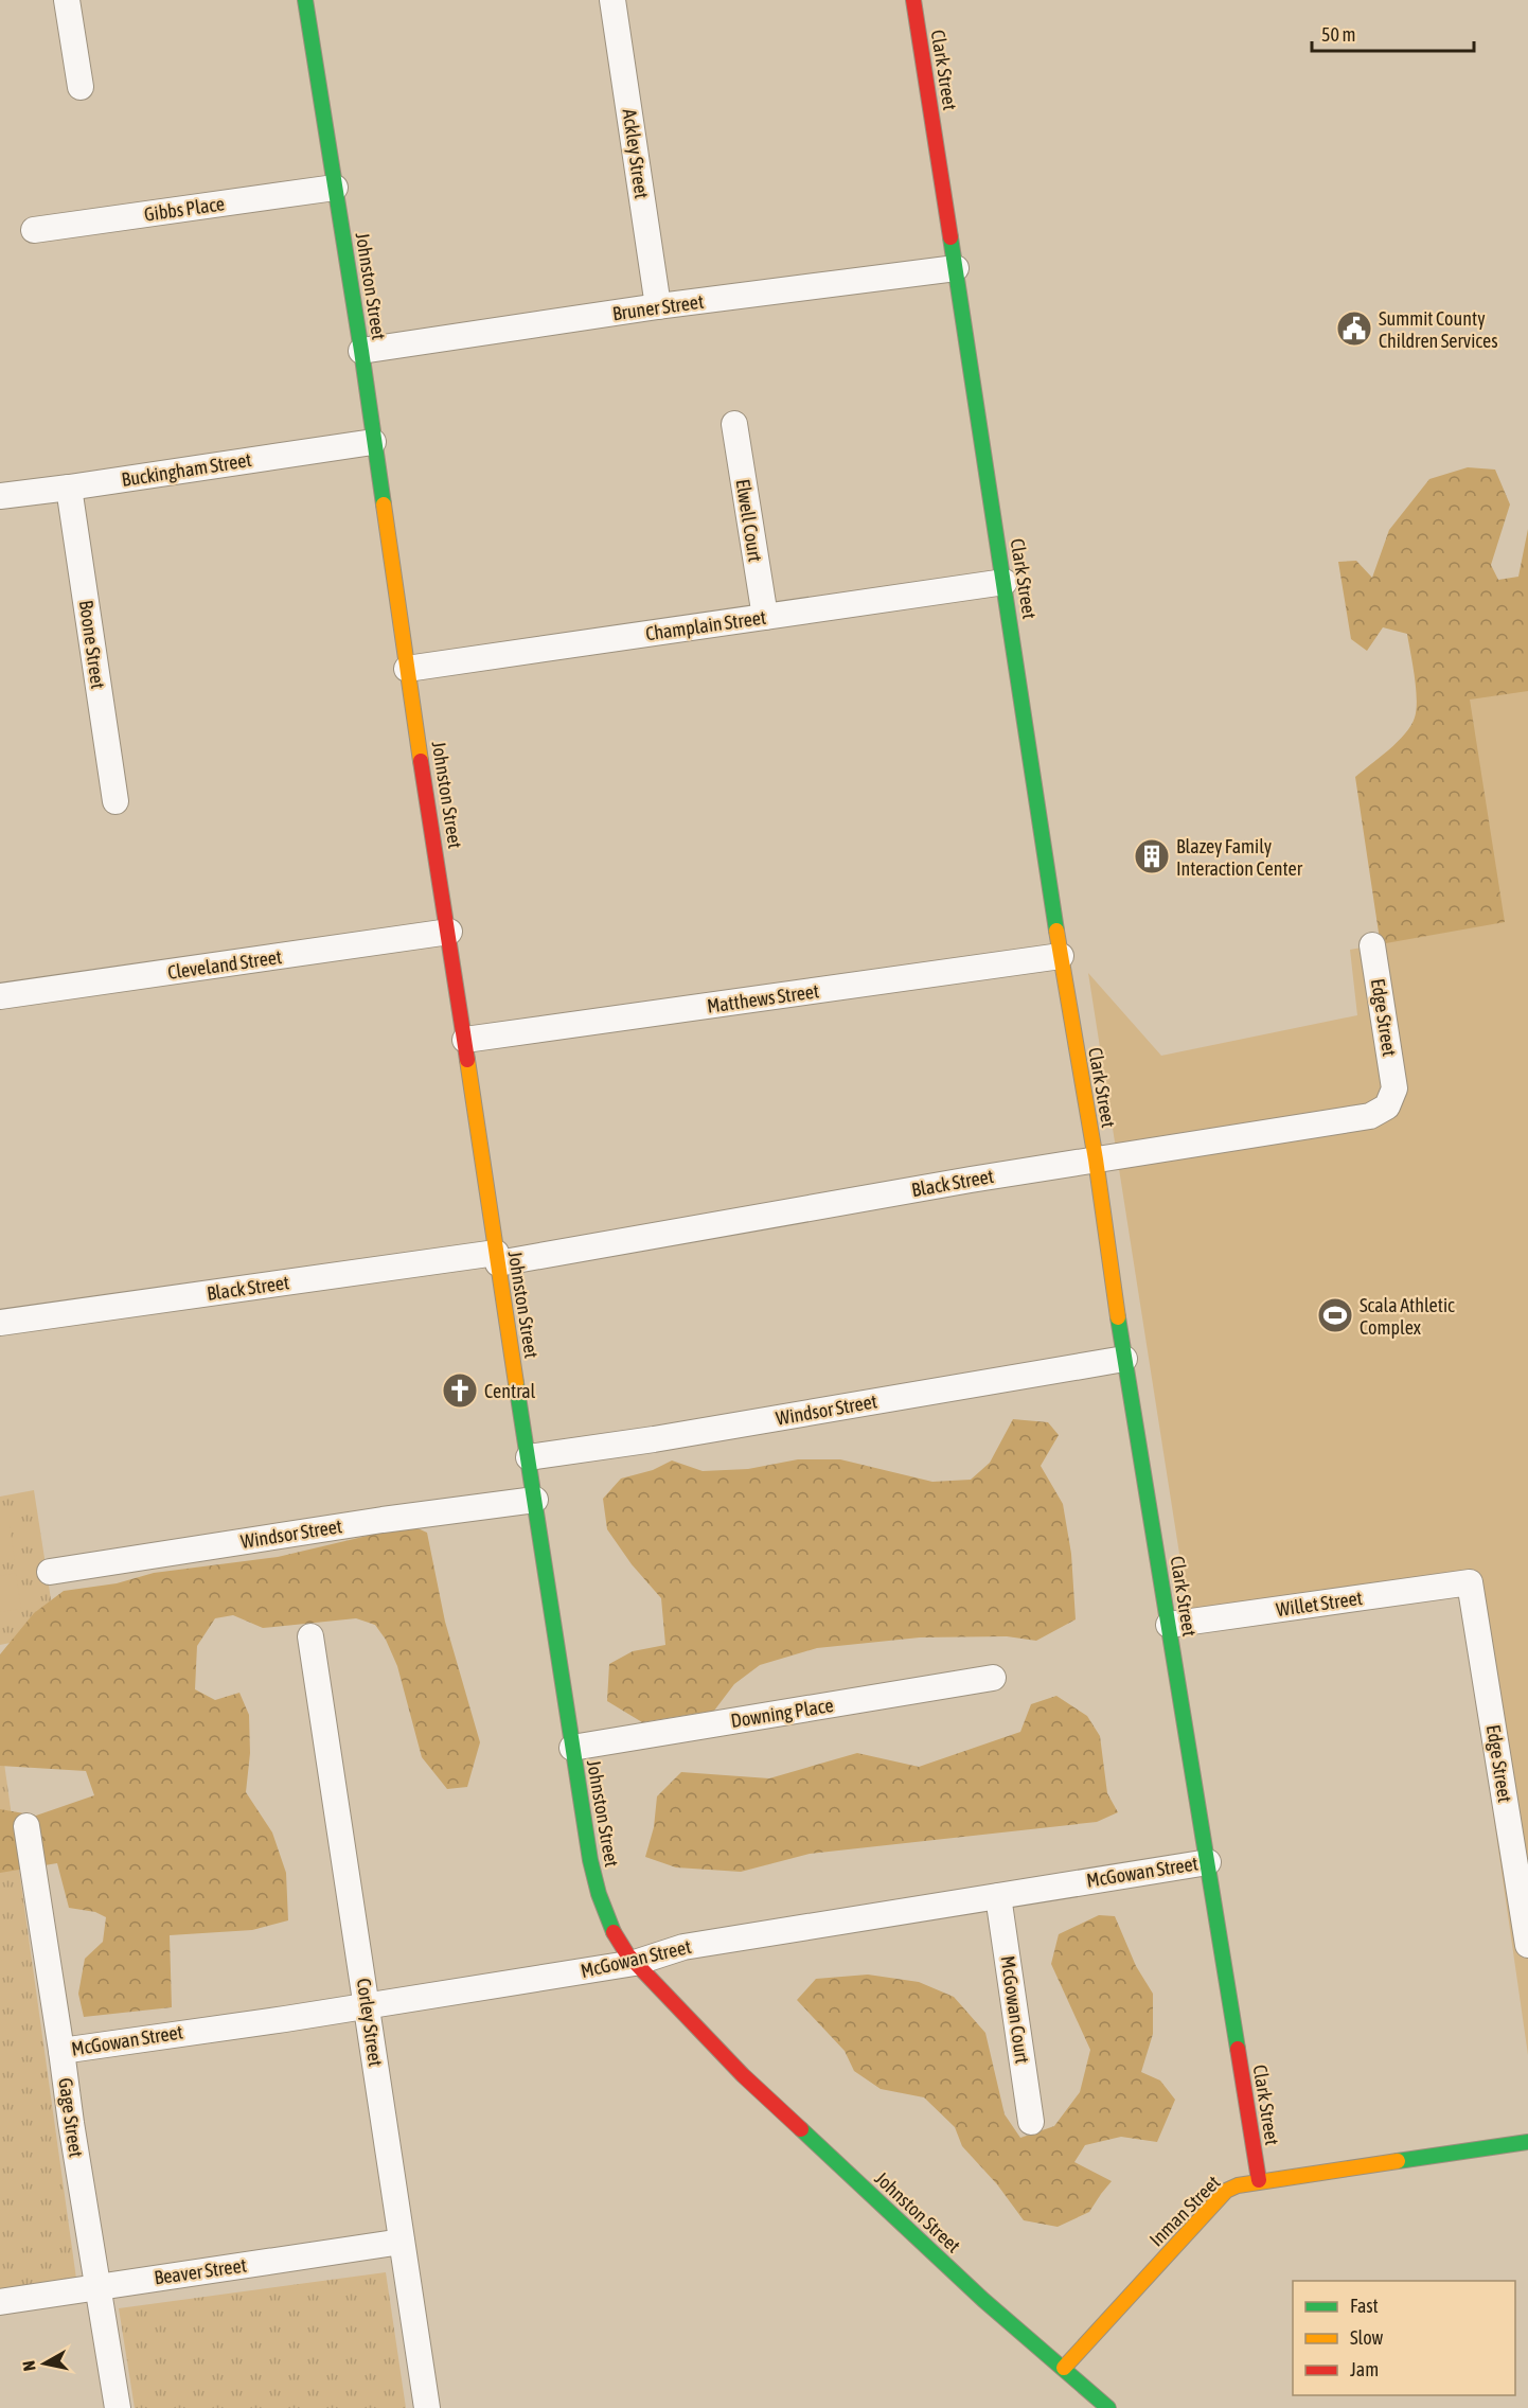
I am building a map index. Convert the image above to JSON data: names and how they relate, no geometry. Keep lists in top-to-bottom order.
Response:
{
  "streets": {
    "street": [
      "Clark Street",
      "Ackley Street",
      "Gibbs Place",
      "Johnston Street",
      "Bruner Street",
      "Buckingham Street",
      "Elwell Court",
      "Champlain Street",
      "Boone Street",
      "Cleveland Street",
      "Matthews Street",
      "Edge Street",
      "Black Street",
      "Windsor Street",
      "Willet Street",
      "Downing Place",
      "McGowan Street",
      "McGowan Court",
      "Corley Street",
      "Gage Street",
      "Inman Street",
      "Beaver Street"
    ]
  },
  "crossings": [
    ["Clark Street", "Bruner Street"],
    ["Clark Street", "Champlain Street"],
    ["Clark Street", "Matthews Street"],
    ["Clark Street", "Black Street"],
    ["Clark Street", "Windsor Street"],
    ["Clark Street", "Willet Street"],
    ["Clark Street", "McGowan Street"],
    ["Clark Street", "Inman Street"],
    ["Ackley Street", "Bruner Street"],
    ["Gibbs Place", "Johnston Street"],
    ["Johnston Street", "Bruner Street"],
    ["Johnston Street", "Buckingham Street"],
    ["Johnston Street", "Champlain Street"],
    ["Johnston Street", "Cleveland Street"],
    ["Johnston Street", "Matthews Street"],
    ["Johnston Street", "Black Street"],
    ["Johnston Street", "Windsor Street"],
    ["Johnston Street", "Downing Place"],
    ["Johnston Street", "McGowan Street"],
    ["Johnston Street", "Inman Street"],
    ["Buckingham Street", "Boone Street"],
    ["Elwell Court", "Champlain Street"],
    ["Edge Street", "Black Street"],
    ["Edge Street", "Willet Street"],
    ["McGowan Street", "McGowan Court"],
    ["McGowan Street", "Corley Street"],
    ["McGowan Street", "Gage Street"],
    ["Corley Street", "Beaver Street"],
    ["Gage Street", "Beaver Street"]
  ],
  "places": {
    "public building": ["Summit County Children Services"],
    "building": ["Blazey Family Interaction Center"],
    "sports": ["Scala Athletic Complex"],
    "church": ["Central"]
  },
  "legend": ["Fast", "Slow", "Jam"],
  "scale_bar": "50 m",
  "north": "left"
}
